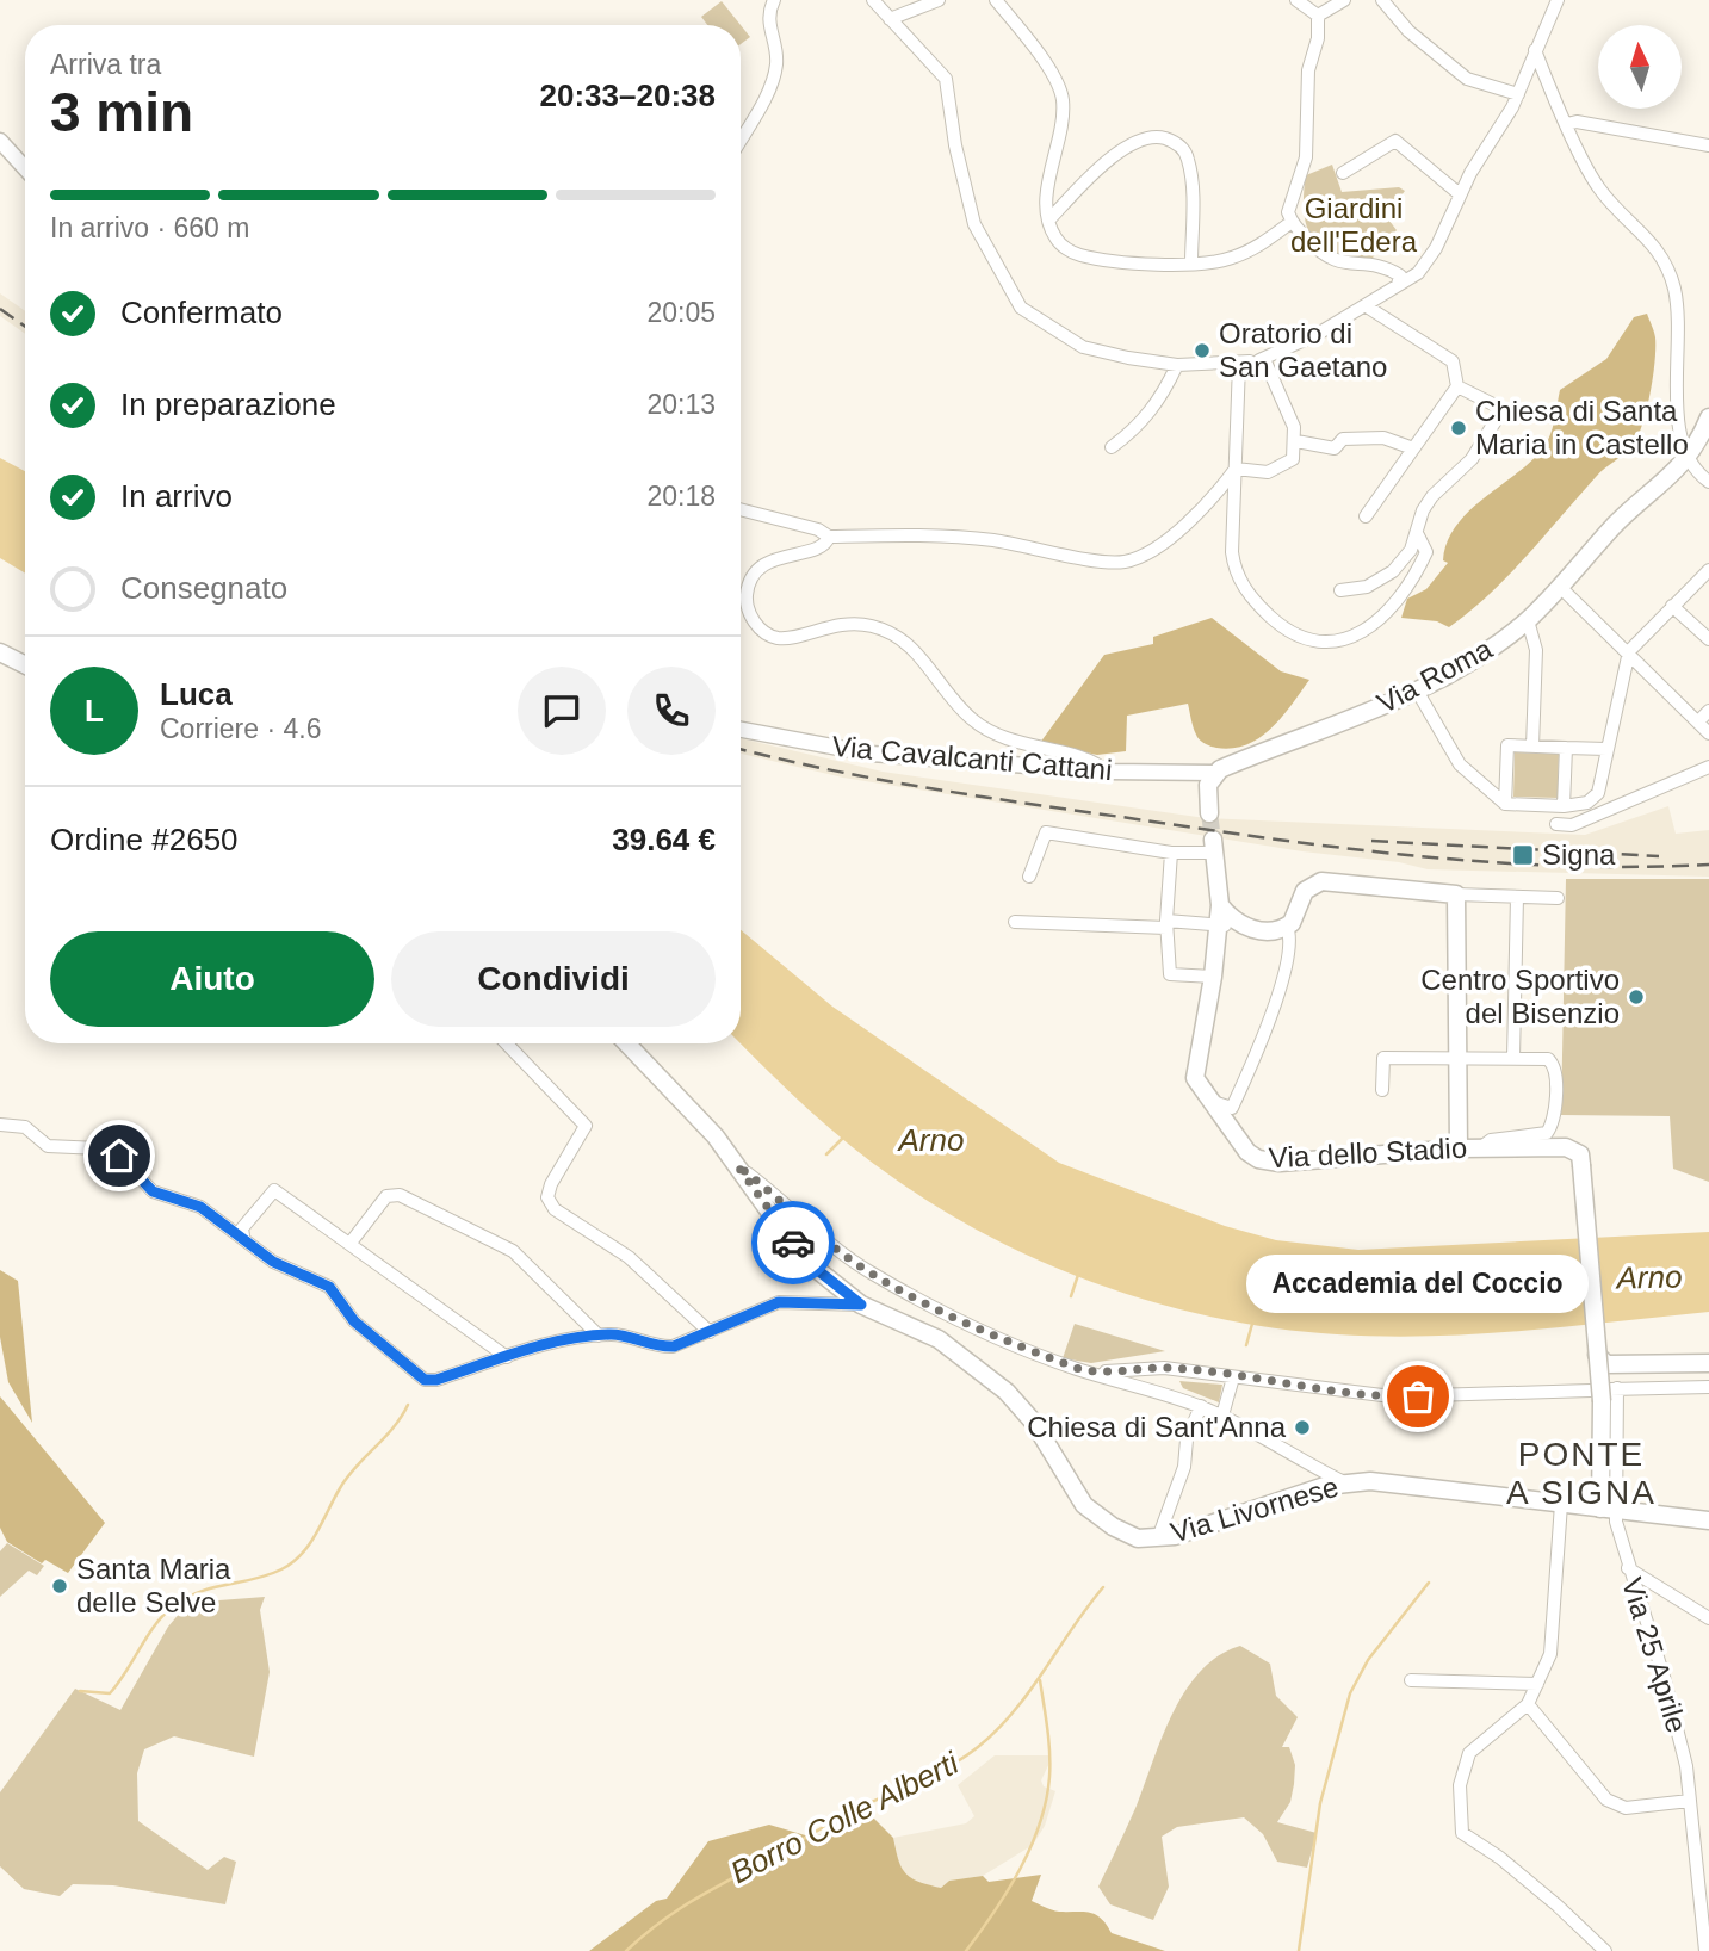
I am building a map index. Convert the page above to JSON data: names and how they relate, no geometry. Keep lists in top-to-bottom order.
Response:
{
  "streets": {
    "main road": ["Via Roma", "Via dello Stadio", "Via Livornese"],
    "street": ["Via Cavalcanti Cattani", "Via 25 Aprile"]
  },
  "crossings": [
    ["Via Roma", "Via Cavalcanti Cattani"],
    ["Via Livornese", "Via 25 Aprile"]
  ],
  "districts": ["PONTE A SIGNA"],
  "water": ["Arno", "Borro Colle Alberti"],
  "parks": ["Giardini dell'Edera"],
  "places": {
    "other": [
      "Oratorio di San Gaetano",
      "Chiesa di Santa Maria in Castello",
      "Centro Sportivo del Bisenzio",
      "Accademia del Coccio",
      "Chiesa di Sant'Anna",
      "Santa Maria delle Selve"
    ],
    "transit": ["Signa"]
  },
  "north": "top",
  "page": {
    "heading": ["3 min", "Arriva tra", "20:33–20:38"],
    "panel": [
      "Luca",
      "Corriere · 4.6",
      "Ordine #2650",
      "39.64 €"
    ],
    "bar": "In arrivo · 660 m",
    "list": [
      ["Confermato", "20:05"],
      ["In preparazione", "20:13"],
      ["In arrivo", "20:18"],
      "Consegnato"
    ],
    "round": "L",
    "buttons": ["Aiuto", "Condividi"],
    "bubble": "Accademia del Coccio"
  }
}
